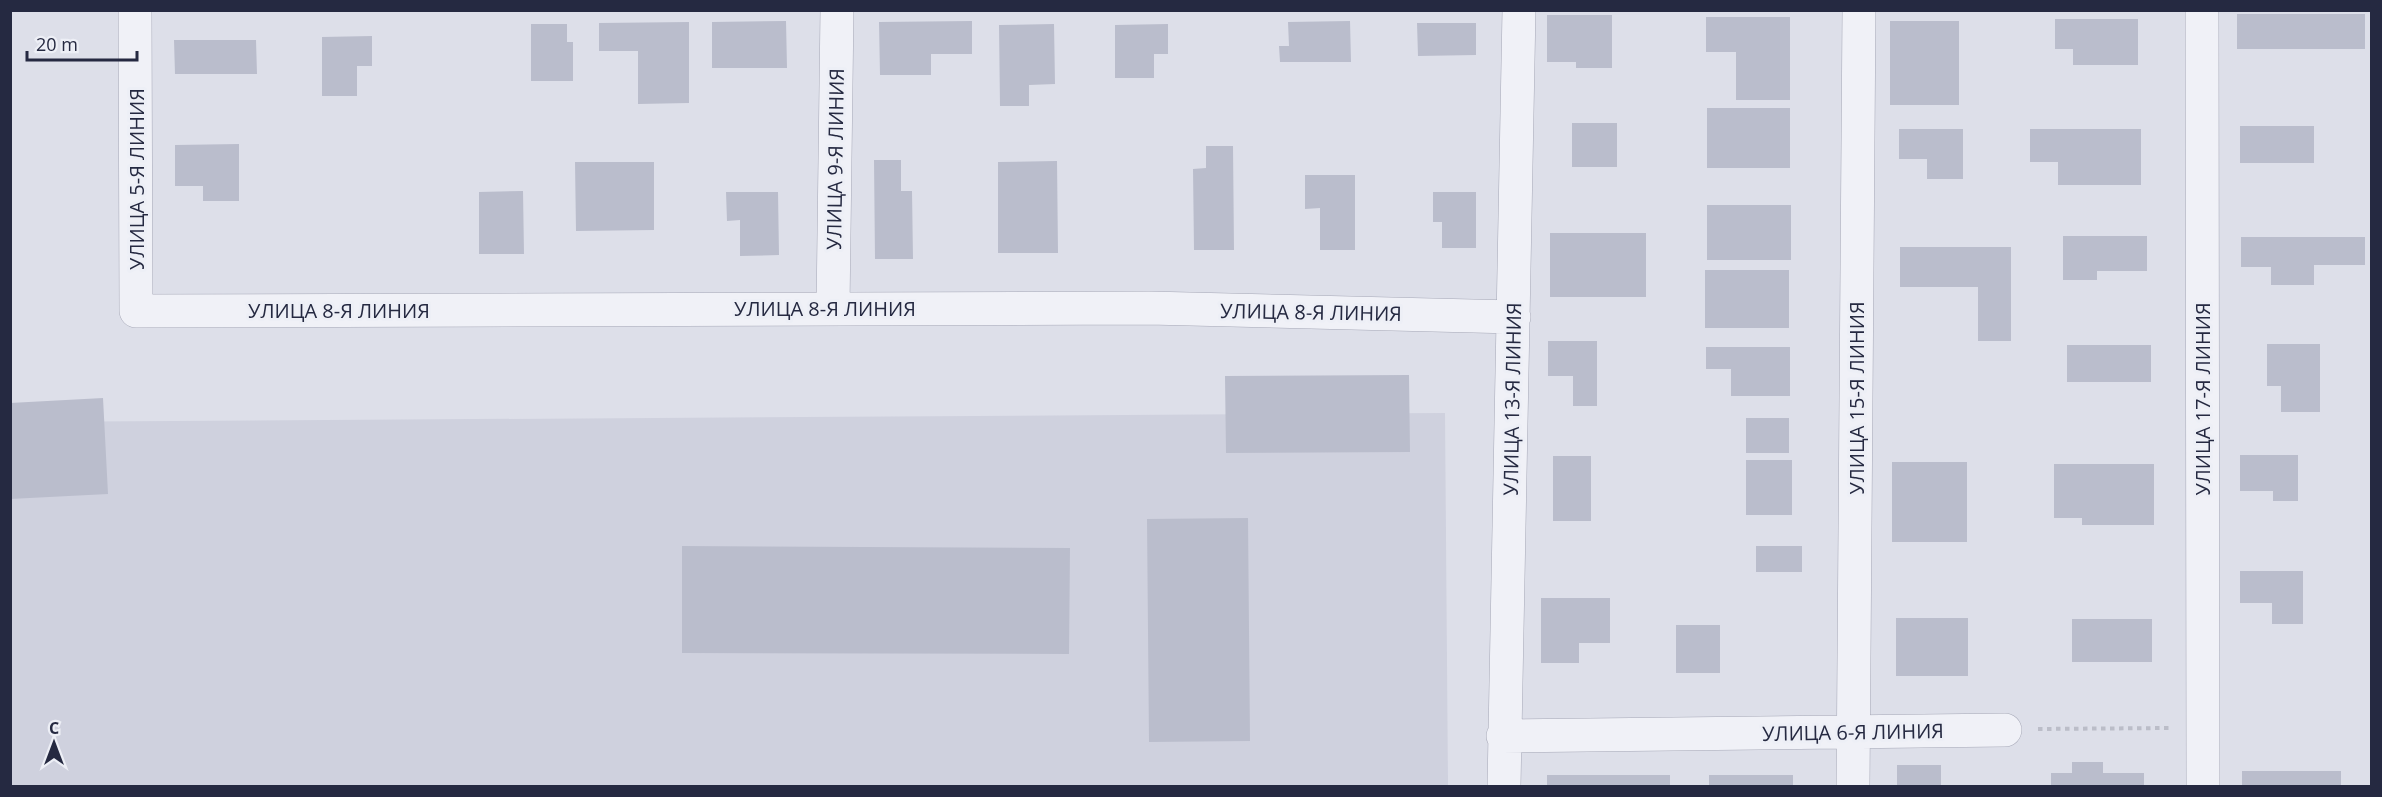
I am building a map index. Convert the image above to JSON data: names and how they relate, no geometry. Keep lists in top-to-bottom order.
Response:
{
  "streets": {
    "street": [
      "УЛИЦА 9-Я ЛИНИЯ",
      "УЛИЦА 5-Я ЛИНИЯ",
      "УЛИЦА 8-Я ЛИНИЯ",
      "УЛИЦА 15-Я ЛИНИЯ",
      "УЛИЦА 13-Я ЛИНИЯ",
      "УЛИЦА 17-Я ЛИНИЯ",
      "УЛИЦА 6-Я ЛИНИЯ"
    ]
  },
  "crossings": [
    ["УЛИЦА 9-Я ЛИНИЯ", "УЛИЦА 8-Я ЛИНИЯ"],
    ["УЛИЦА 5-Я ЛИНИЯ", "УЛИЦА 8-Я ЛИНИЯ"],
    ["УЛИЦА 8-Я ЛИНИЯ", "УЛИЦА 13-Я ЛИНИЯ"],
    ["УЛИЦА 15-Я ЛИНИЯ", "УЛИЦА 6-Я ЛИНИЯ"],
    ["УЛИЦА 13-Я ЛИНИЯ", "УЛИЦА 6-Я ЛИНИЯ"]
  ],
  "scale_bar": "20 m",
  "north": "top"
}
